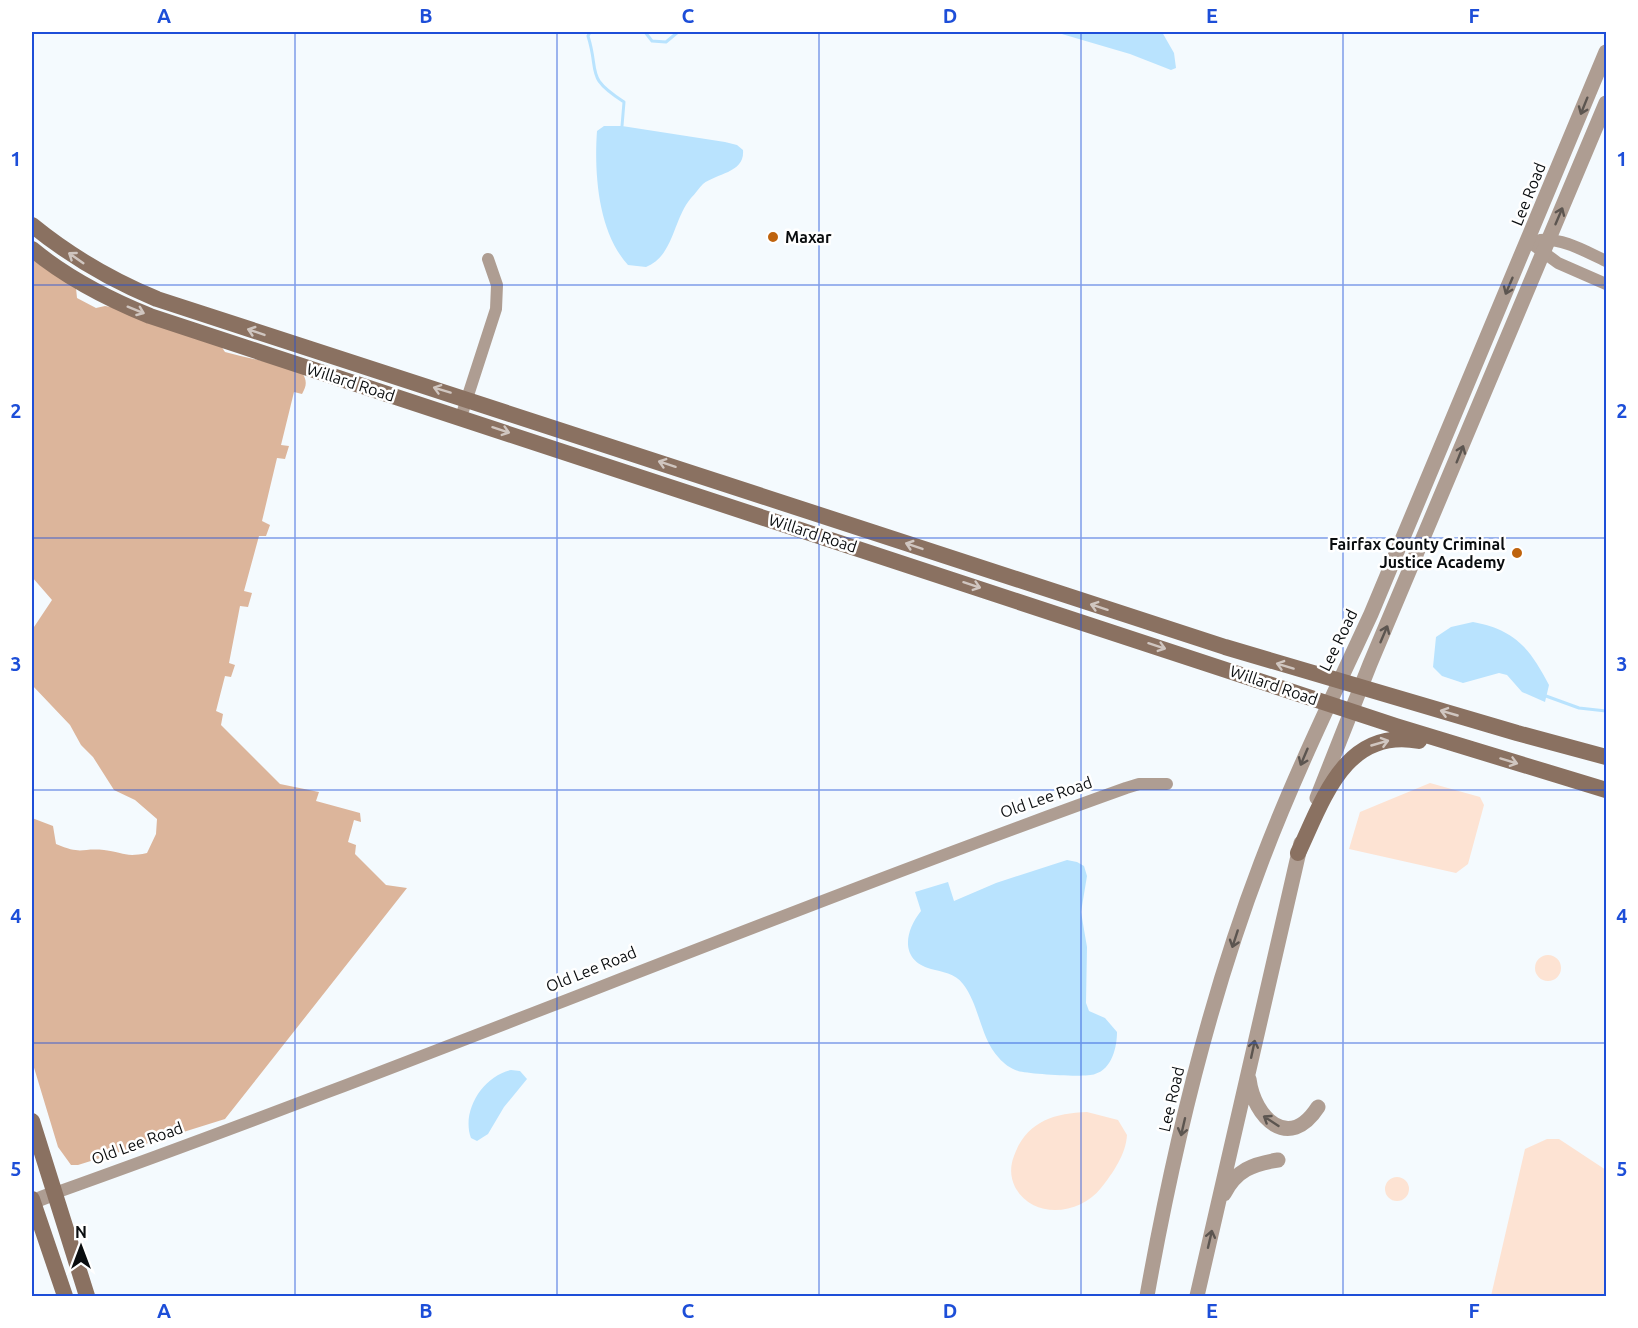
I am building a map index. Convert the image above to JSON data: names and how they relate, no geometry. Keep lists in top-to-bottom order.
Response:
{
  "streets": {
    "main road": ["Willard Road"],
    "street": ["Lee Road", "Old Lee Road"]
  },
  "crossings": [
    ["Lee Road", "Willard Road"]
  ],
  "places": ["Maxar", "Fairfax County Criminal Justice Academy"],
  "north": "top",
  "grid": {
    "columns": [
      "A",
      "B",
      "C",
      "D",
      "E",
      "F"
    ],
    "rows": [
      "1",
      "2",
      "3",
      "4",
      "5"
    ]
  }
}
